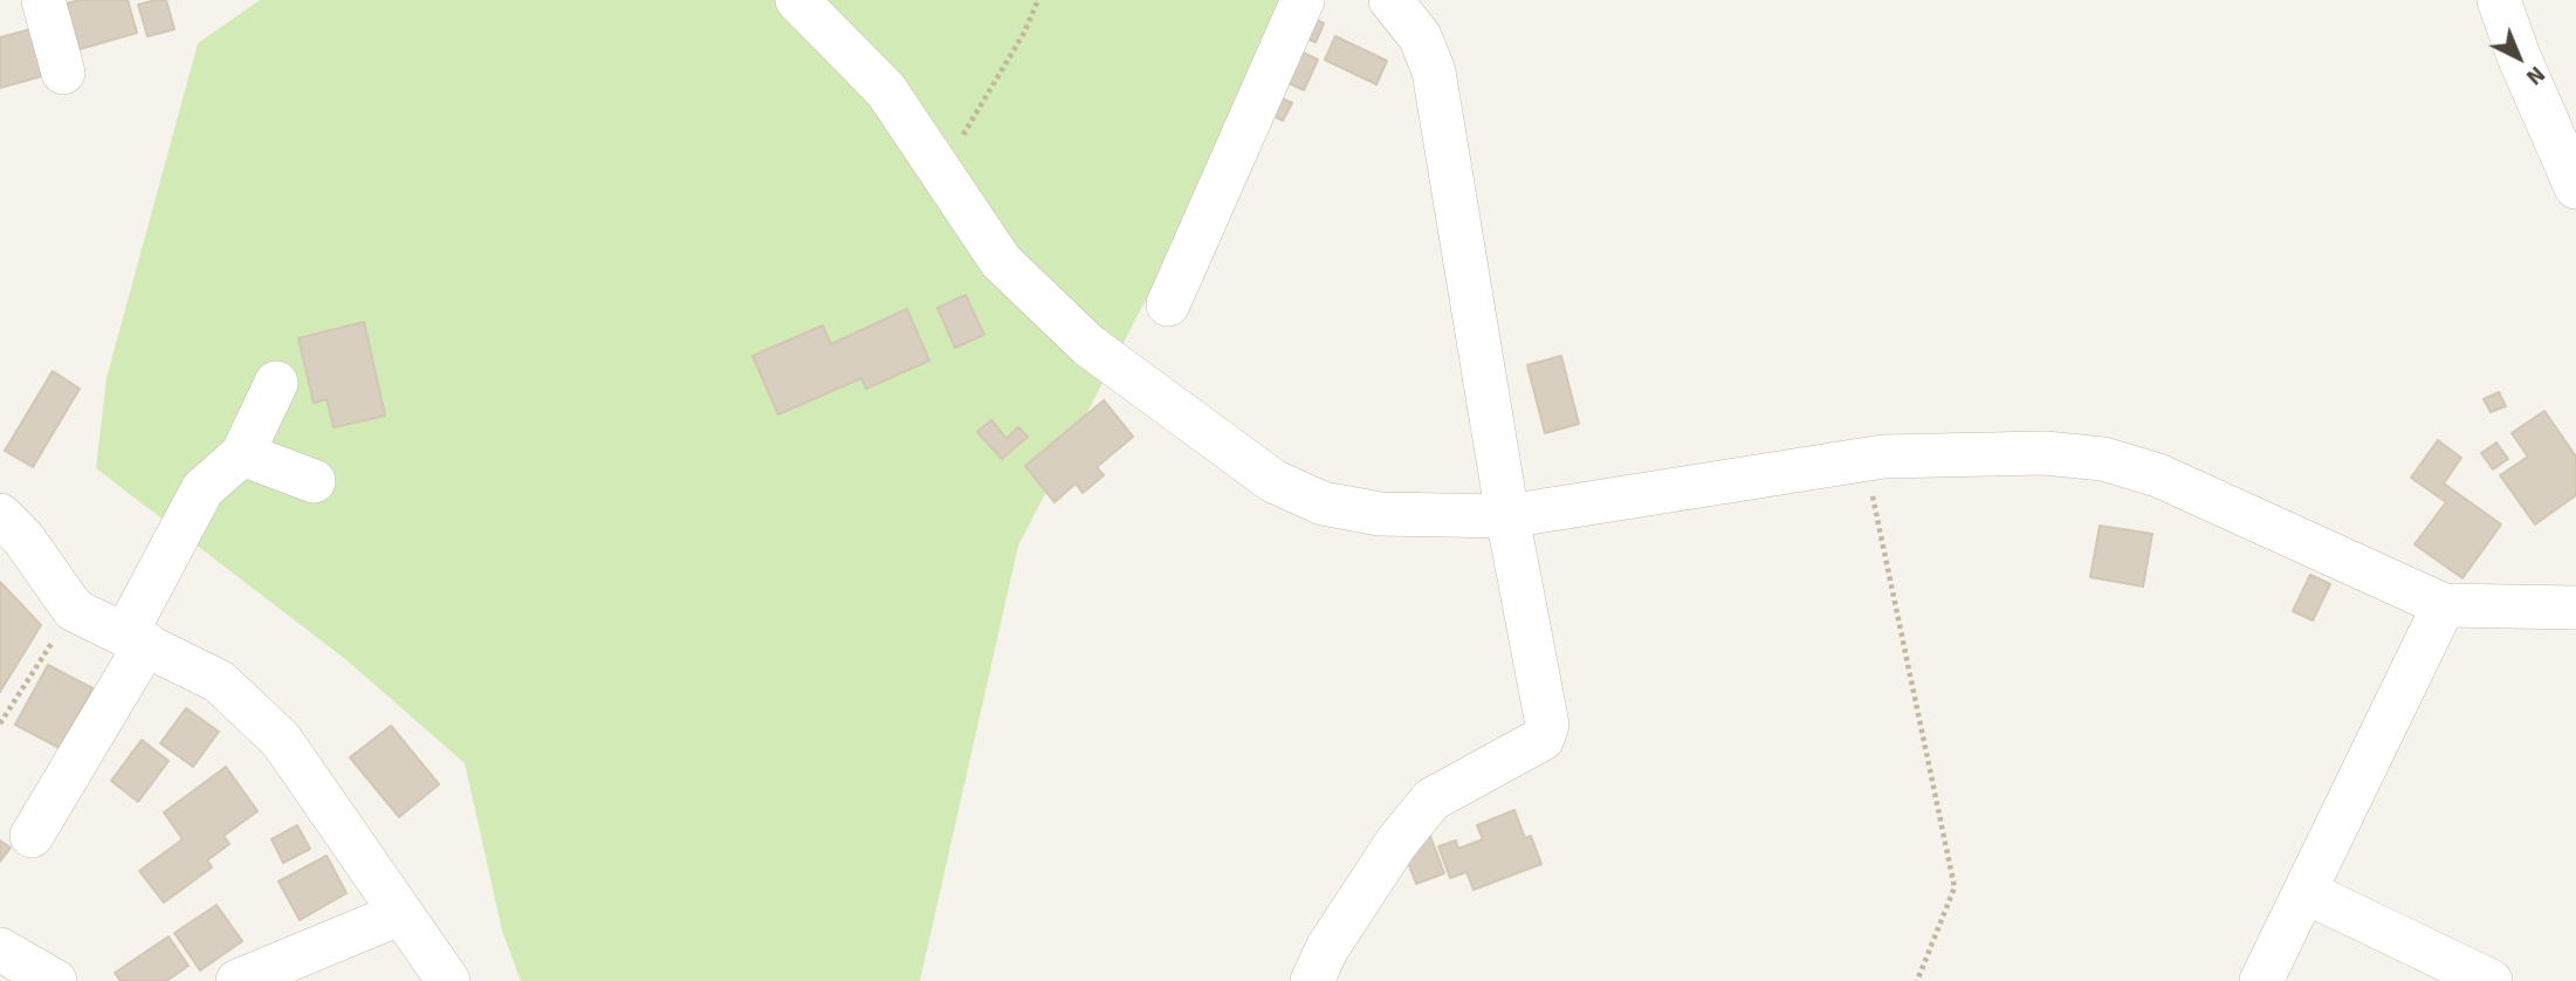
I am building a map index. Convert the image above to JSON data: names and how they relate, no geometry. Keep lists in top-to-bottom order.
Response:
{
  "north": "bottom right"
}
